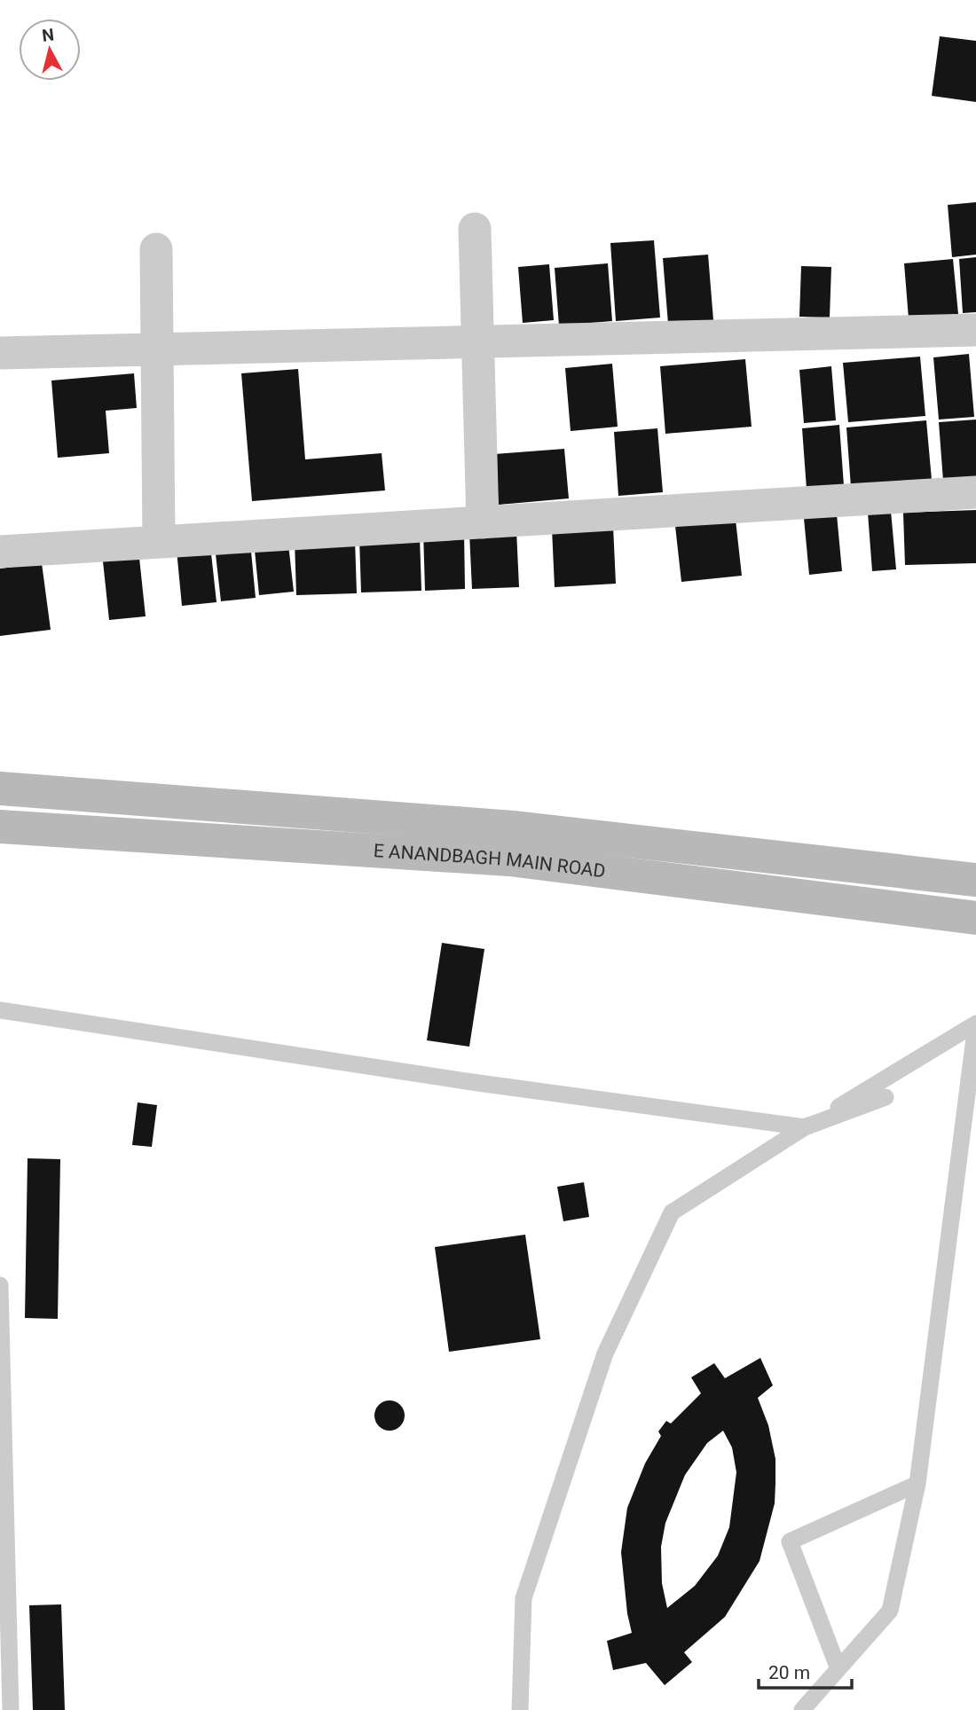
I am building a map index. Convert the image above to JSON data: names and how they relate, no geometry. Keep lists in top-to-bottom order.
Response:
{
  "streets": {
    "street": ["E ANANDBAGH MAIN ROAD"]
  },
  "scale_bar": "20 m",
  "north": "top"
}
